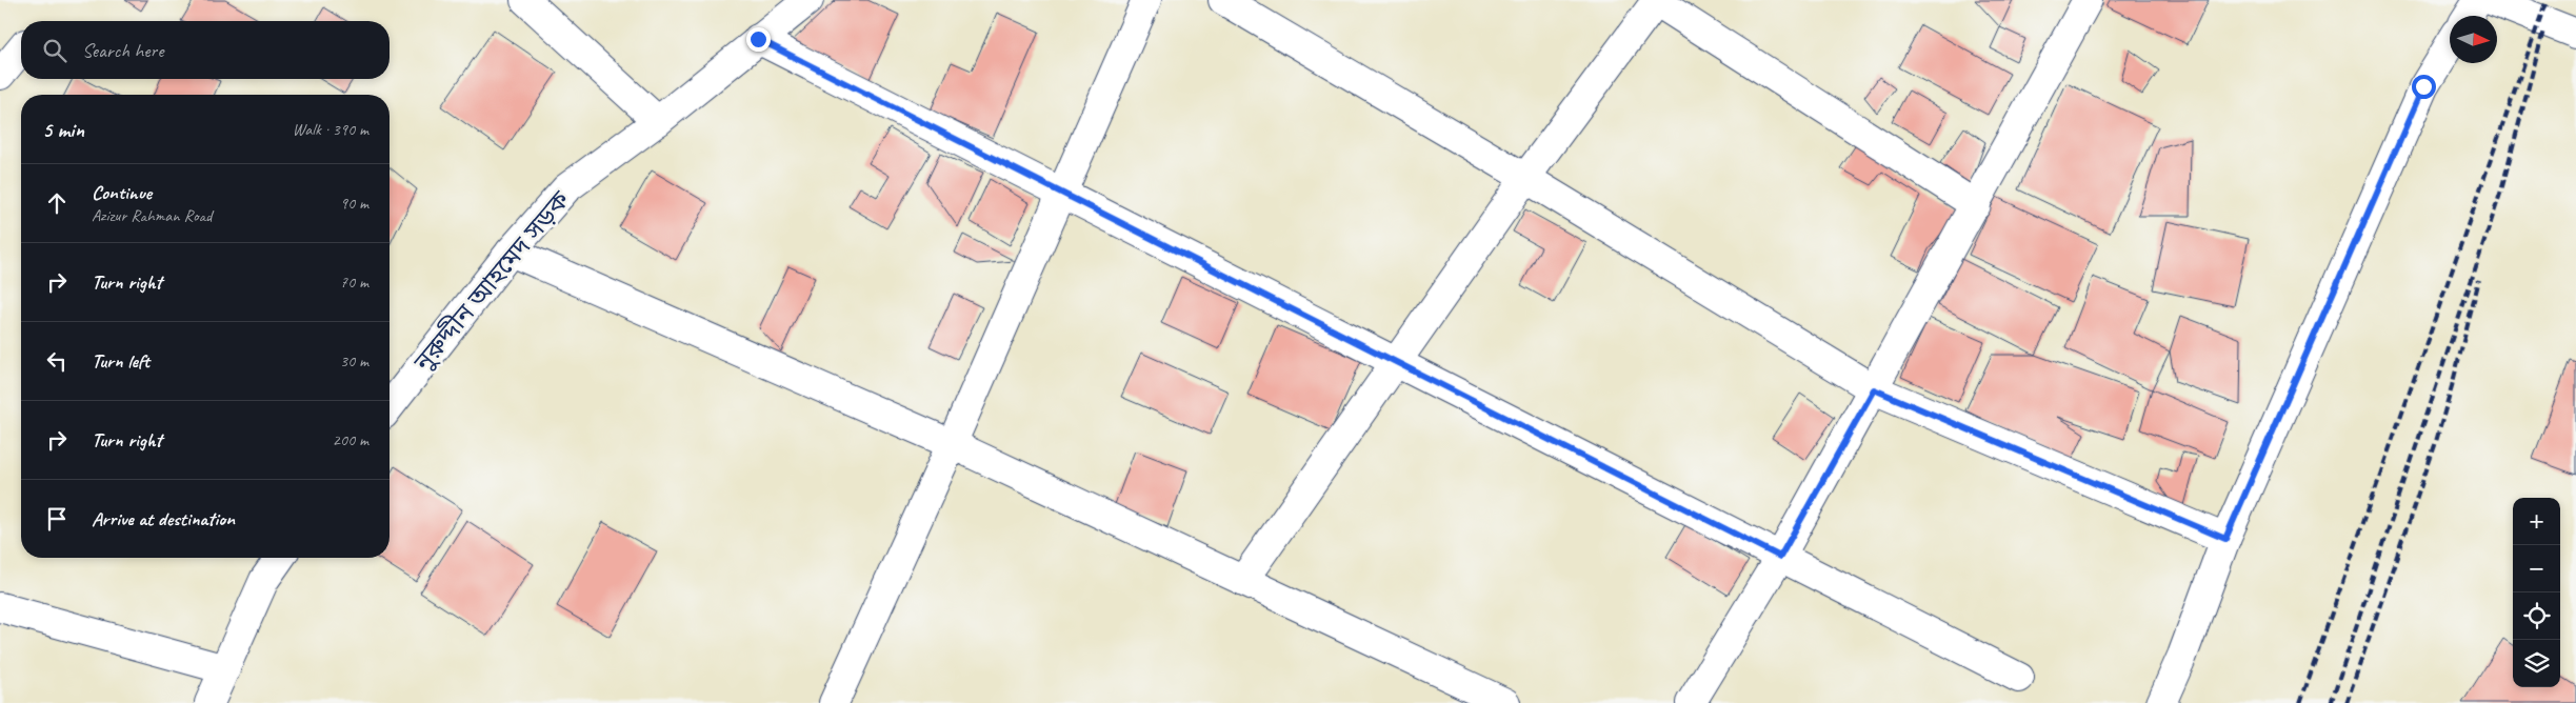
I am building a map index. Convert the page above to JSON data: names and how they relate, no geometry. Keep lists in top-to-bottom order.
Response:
{
  "streets": {
    "street": ["নুরুদ্দীন আহমেদ সড়ক"]
  },
  "north": "right",
  "page": {
    "search": "Search here",
    "heading": ["5 min", "Walk · 390 m"],
    "list": [
      ["Continue", "Azizur Rahman Road", "90 m"],
      ["Turn right", "70 m"],
      ["Turn left", "30 m"],
      ["Turn right", "200 m"],
      "Arrive at destination"
    ],
    "map_buttons": ["+", "−"]
  }
}
